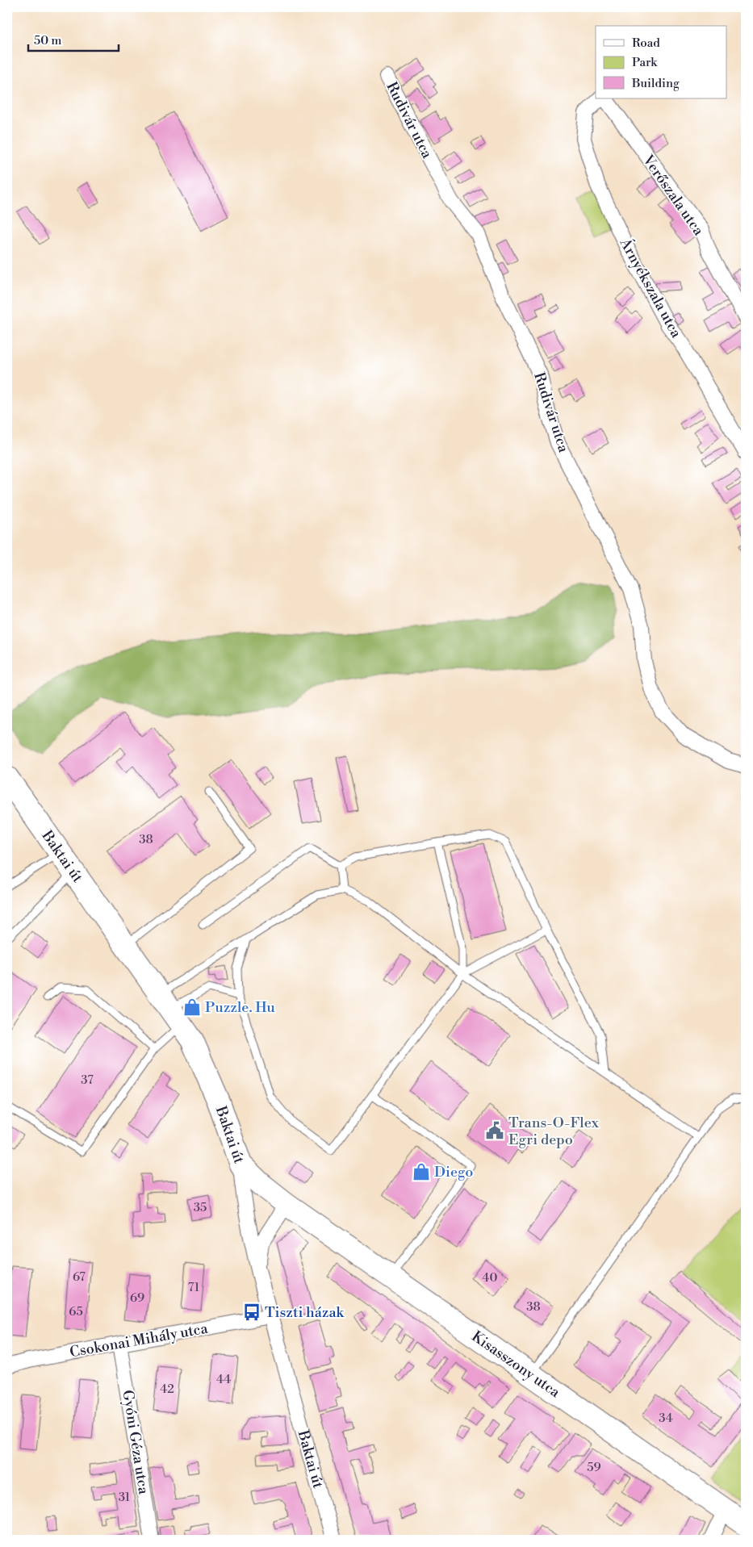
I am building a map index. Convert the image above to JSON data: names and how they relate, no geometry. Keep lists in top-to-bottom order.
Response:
{
  "streets": {
    "main road": ["Baktai út", "Kisasszony utca"],
    "street": [
      "Rudivár utca",
      "Verőszala utca",
      "Árnyékszala utca",
      "Csokonai Mihály utca",
      "Gyóni Géza utca"
    ]
  },
  "crossings": [
    ["Baktai út", "Csokonai Mihály utca"],
    ["Baktai út", "Kisasszony utca"],
    ["Csokonai Mihály utca", "Gyóni Géza utca"]
  ],
  "places": {
    "shop": ["Puzzle. Hu", "Diego"],
    "public building": ["Trans-O-Flex Egri depo"],
    "bus stop": ["Tiszti házak"]
  },
  "house_numbers": [
    "38",
    "37",
    "35",
    "67",
    "40",
    "71",
    "69",
    "38",
    "65",
    "44",
    "42",
    "34",
    "59",
    "31"
  ],
  "legend": ["Road", "Park", "Building"],
  "scale_bar": "50 m"
}
